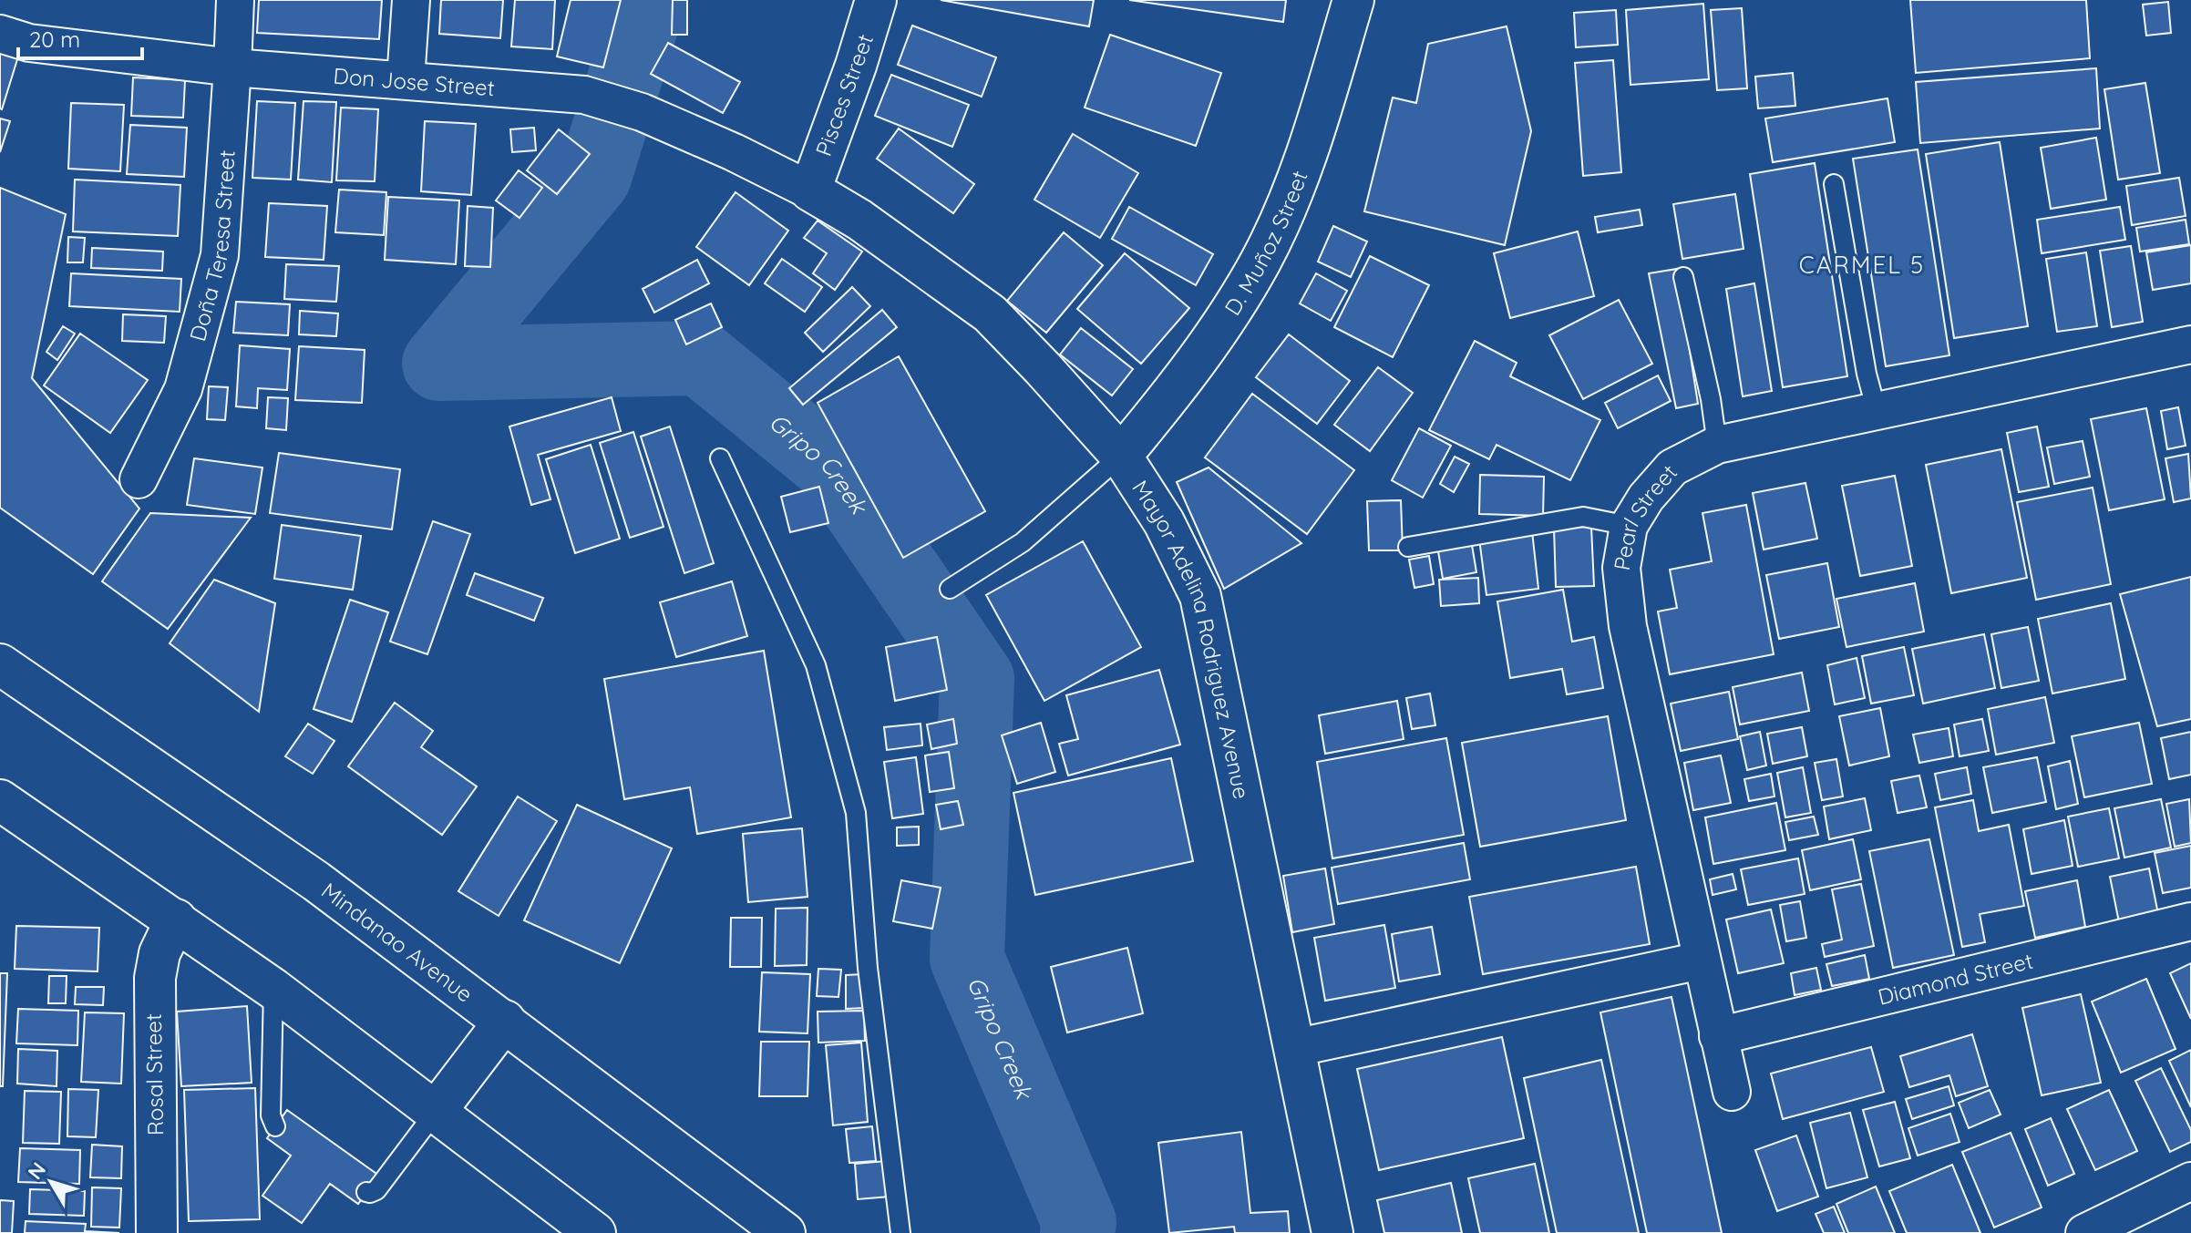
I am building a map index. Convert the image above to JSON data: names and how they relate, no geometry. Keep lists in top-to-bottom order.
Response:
{
  "streets": {
    "street": [
      "Don Jose Street",
      "Pisces Street",
      "D. Muñoz Street",
      "Doña Teresa Street",
      "Pearl Street",
      "Mayor Adelina Rodriguez Avenue",
      "Mindanao Avenue",
      "Diamond Street",
      "Rosal Street"
    ]
  },
  "crossings": [
    ["Don Jose Street", "Pisces Street"],
    ["Don Jose Street", "Doña Teresa Street"],
    ["Don Jose Street", "Mayor Adelina Rodriguez Avenue"],
    ["Pisces Street", "Mayor Adelina Rodriguez Avenue"],
    ["D. Muñoz Street", "Mayor Adelina Rodriguez Avenue"],
    ["Pearl Street", "Diamond Street"]
  ],
  "districts": ["CARMEL 5"],
  "water": ["Gripo Creek"],
  "scale_bar": "20 m",
  "north": "top left"
}
